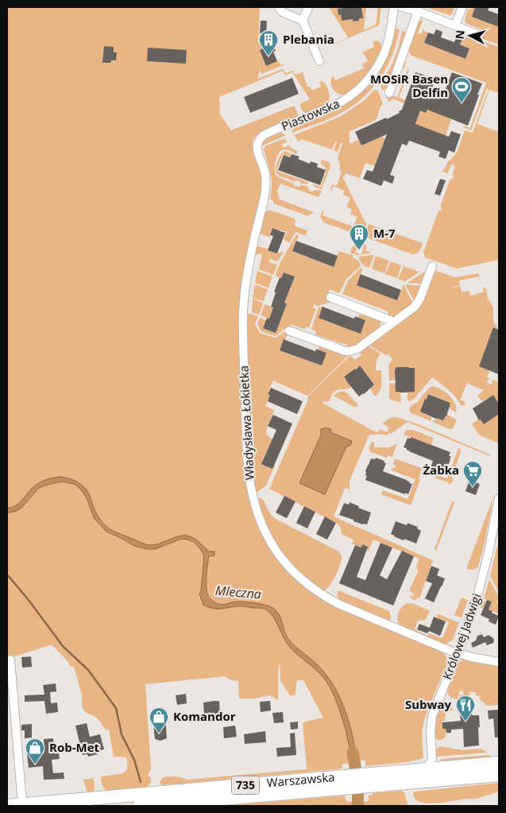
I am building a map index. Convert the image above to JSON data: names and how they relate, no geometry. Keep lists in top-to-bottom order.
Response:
{
  "streets": {
    "main road": ["Warszawska", "735"],
    "street": ["Piastowska", "Władysława Łokietka", "Królowej Jadwigi"]
  },
  "crossings": [
    ["Piastowska", "Władysława Łokietka"],
    ["Władysława Łokietka", "Królowej Jadwigi"]
  ],
  "water": ["Mleczna"],
  "places": {
    "building": ["Plebania", "M-7"],
    "sports": ["MOSiR Basen Delfin"],
    "supermarket": ["Żabka"],
    "restaurant": ["Subway"],
    "shop": ["Komandor", "Rob-Met"]
  },
  "north": "left"
}
